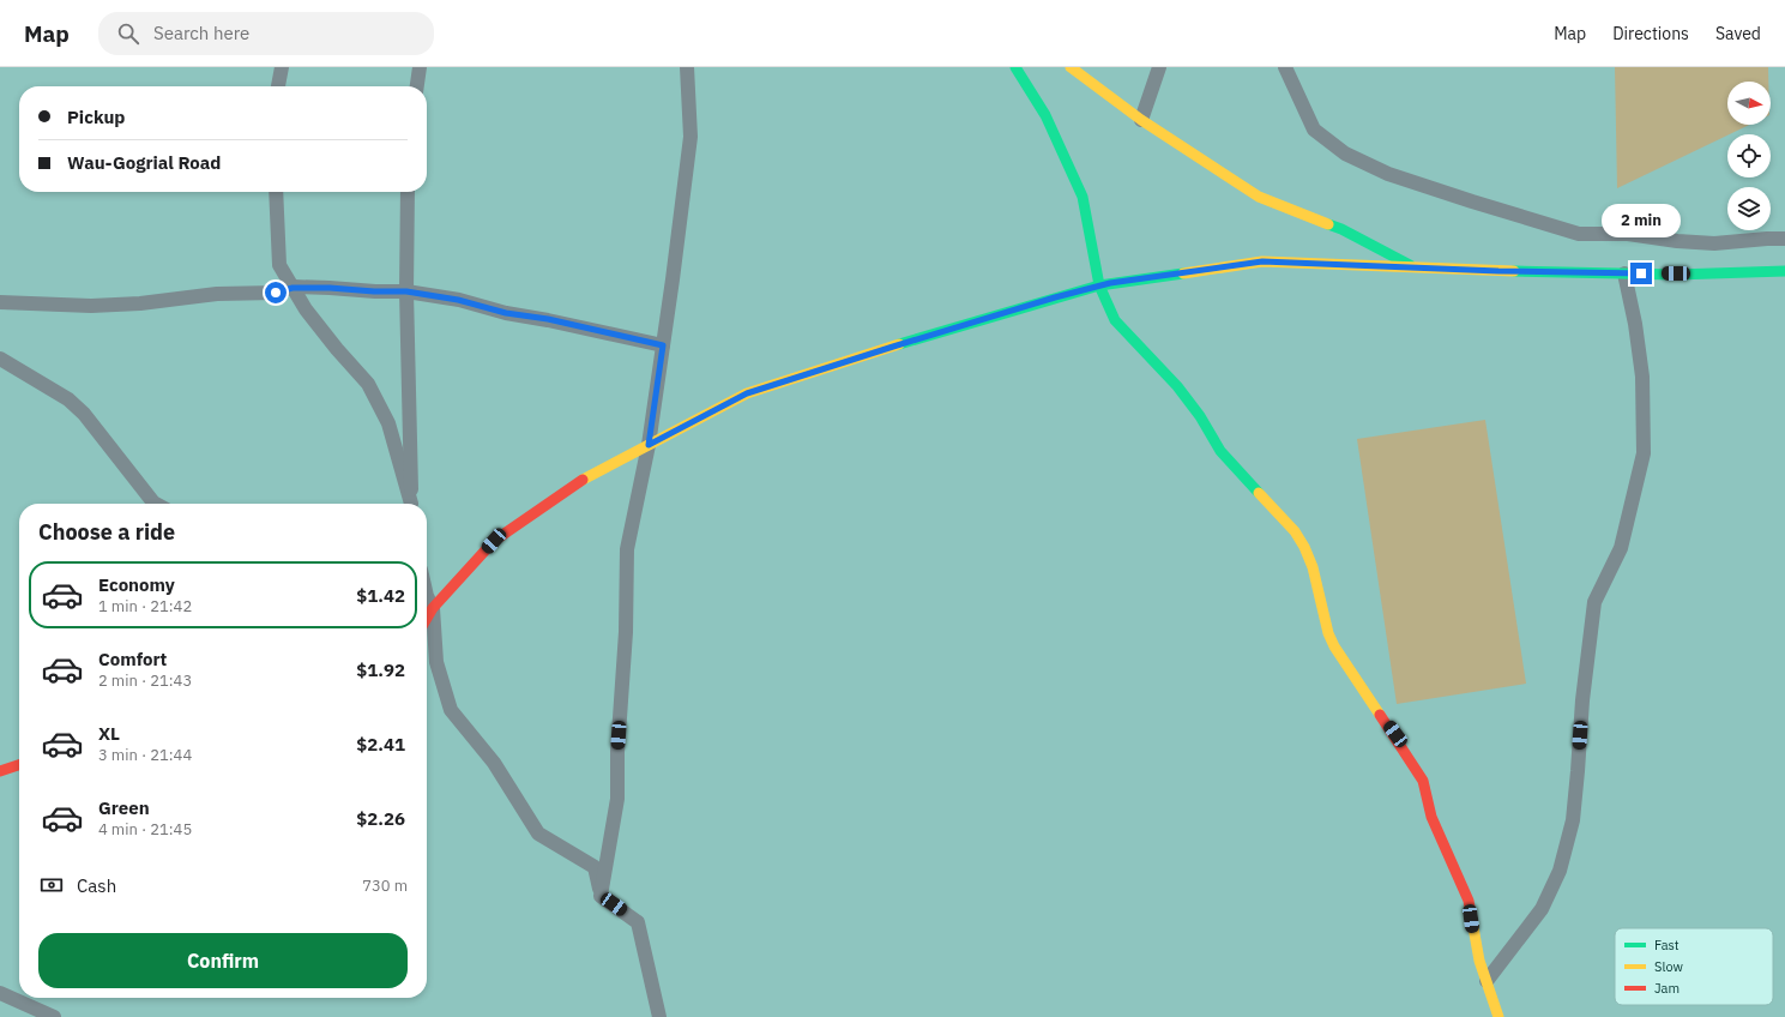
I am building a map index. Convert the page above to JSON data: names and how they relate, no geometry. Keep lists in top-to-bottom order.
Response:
{
  "legend": ["Fast", "Slow", "Jam"],
  "north": "right",
  "page": {
    "header": "Map",
    "search": "Search here",
    "nav": ["Map", "Directions", "Saved"],
    "banner": ["Pickup", "Wau-Gogrial Road"],
    "bubble": "2 min",
    "heading": "Choose a ride",
    "list": [
      {
        "name": "Economy",
        "note": "1 min · 21:42",
        "value": "$1.42"
      },
      {
        "name": "Comfort",
        "note": "2 min · 21:43",
        "value": "$1.92"
      },
      {
        "name": "XL",
        "note": "3 min · 21:44",
        "value": "$2.41"
      },
      {
        "name": "Green",
        "note": "4 min · 21:45",
        "value": "$2.26"
      }
    ],
    "pay": ["Cash", "730 m"],
    "buttons": "Confirm"
  }
}
